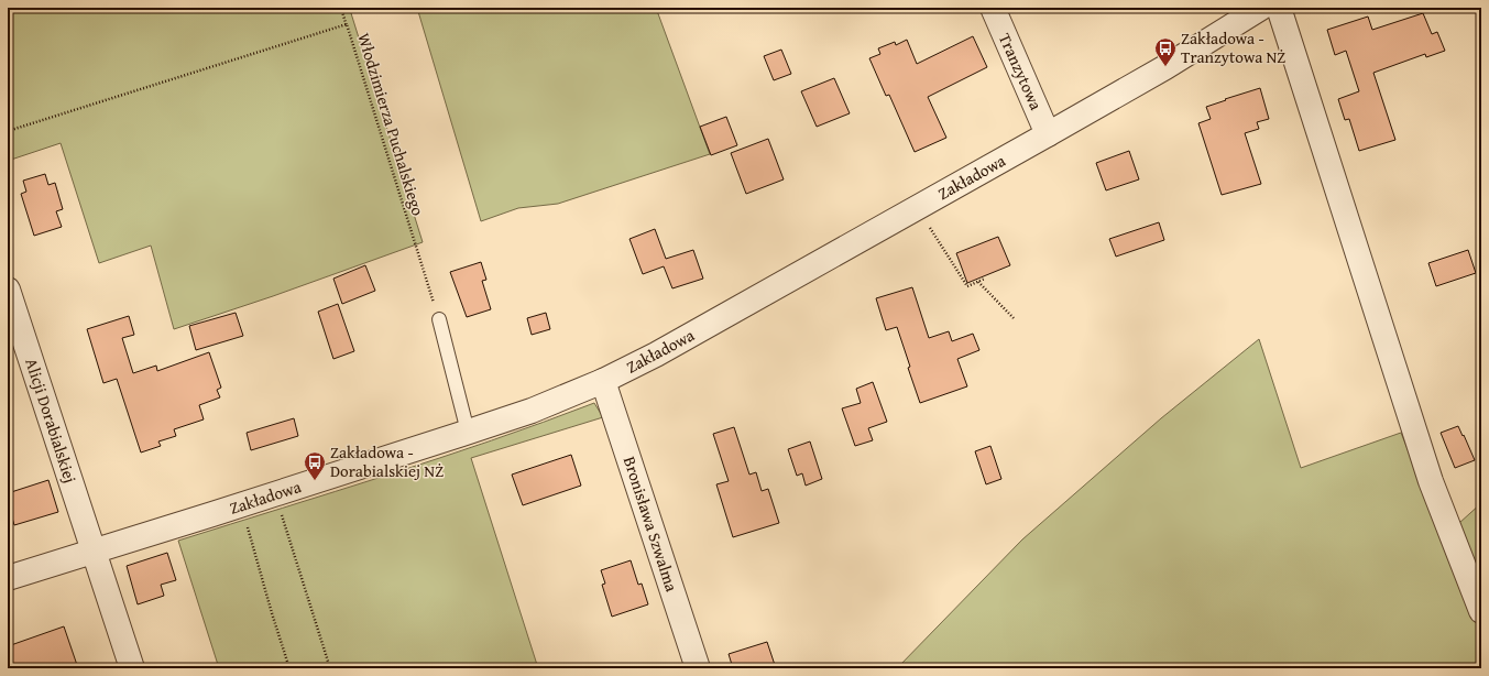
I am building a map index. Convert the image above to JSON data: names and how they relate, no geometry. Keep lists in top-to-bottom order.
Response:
{
  "streets": {
    "street": [
      "Tranzytowa",
      "Zakładowa",
      "Alicji Dorabialskiej",
      "Bronisława Szwalma"
    ],
    "path": ["Włodzimierza Puchalskiego"]
  },
  "crossings": [
    ["Tranzytowa", "Zakładowa"],
    ["Zakładowa", "Alicji Dorabialskiej"],
    ["Zakładowa", "Bronisława Szwalma"]
  ],
  "places": {
    "bus stop": ["Zakładowa - Tranzytowa NŻ", "Zakładowa - Dorabialskiej NŻ"]
  }
}
